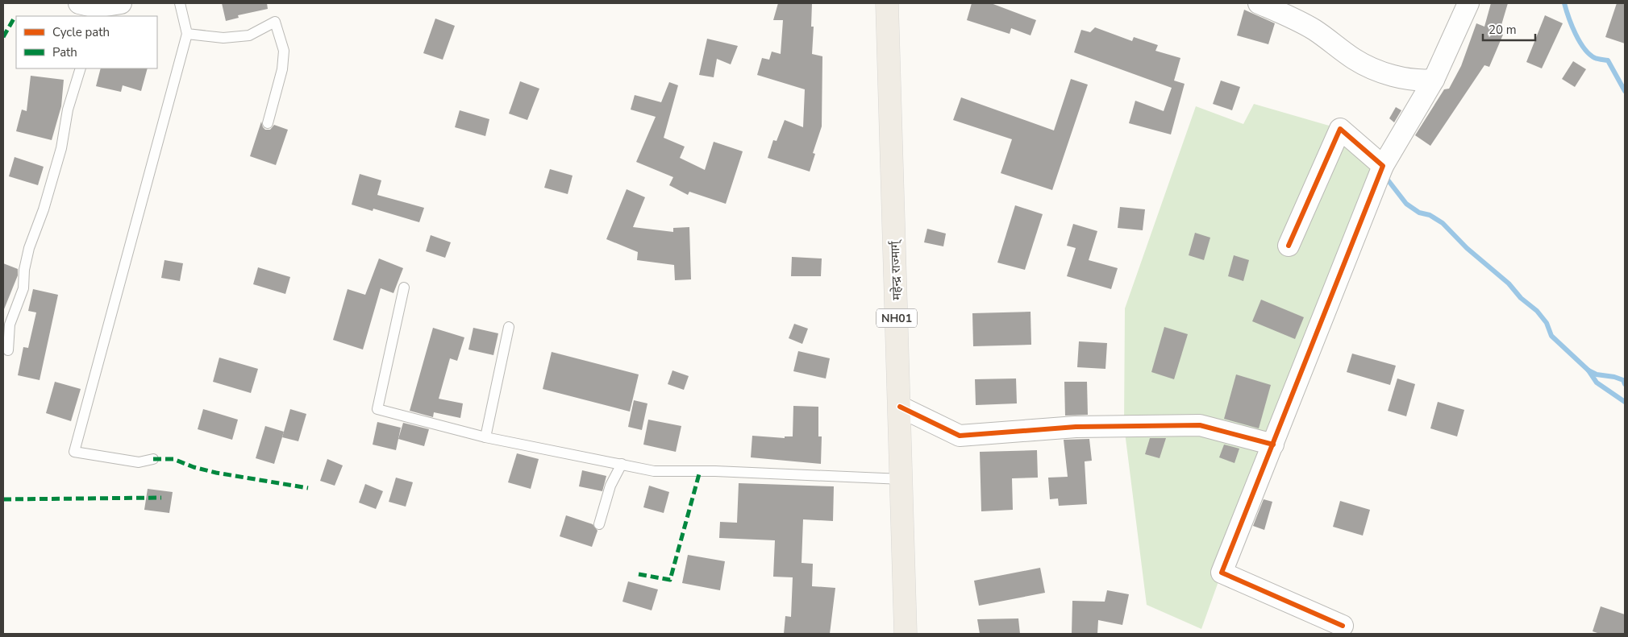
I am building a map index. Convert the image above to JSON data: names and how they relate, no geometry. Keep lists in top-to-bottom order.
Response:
{
  "streets": {
    "highway": ["महेन्द्र राज्मार्ग्", "NH01"]
  },
  "legend": ["Cycle path", "Path"],
  "scale_bar": "20 m"
}
